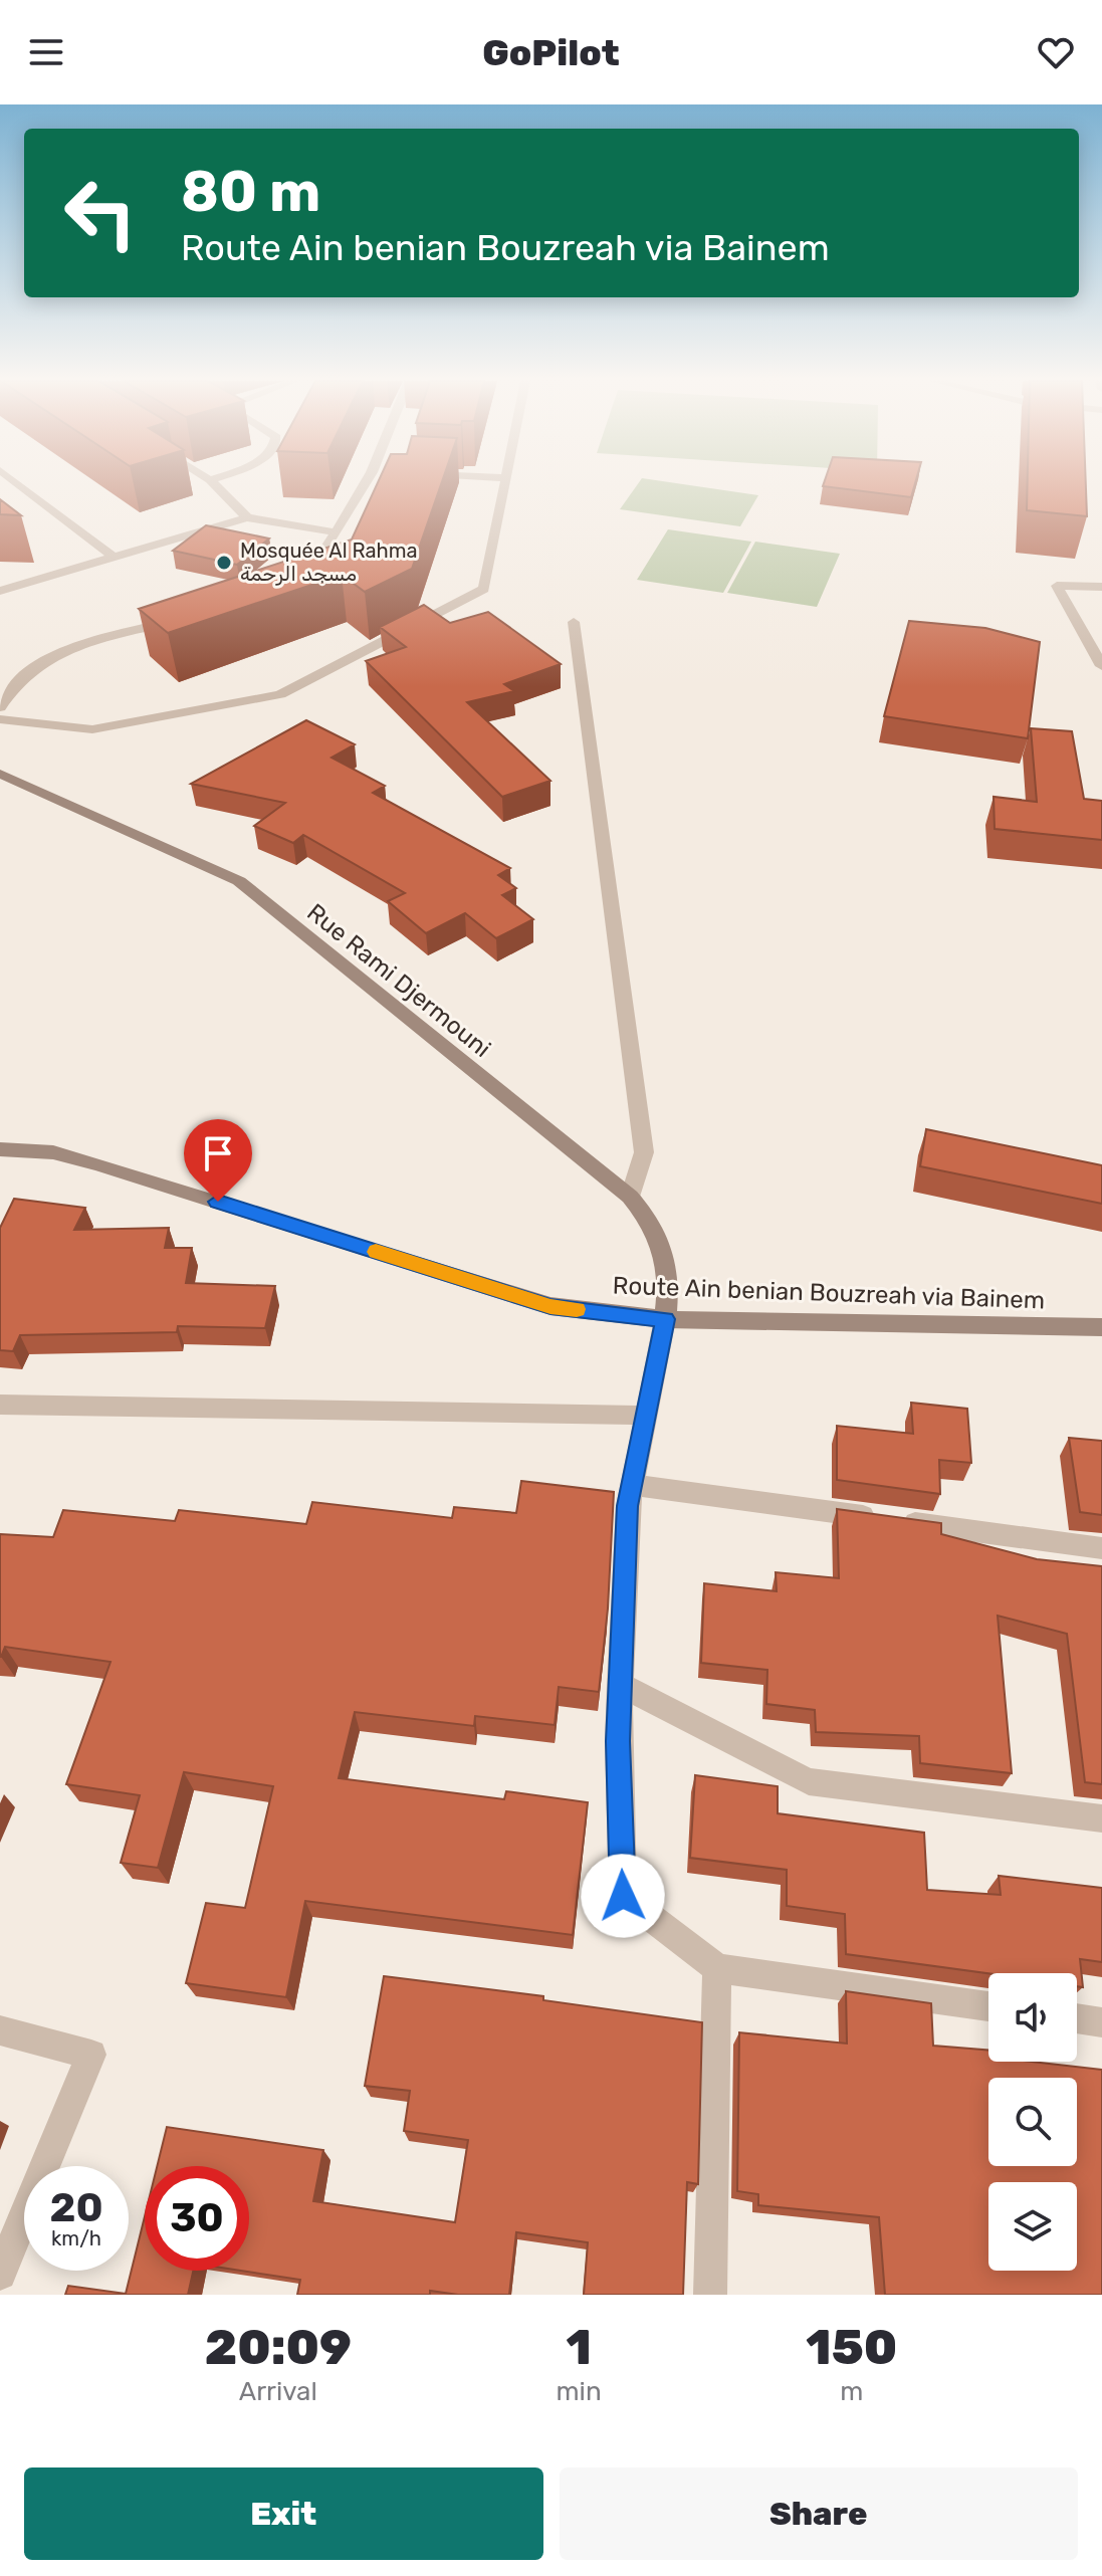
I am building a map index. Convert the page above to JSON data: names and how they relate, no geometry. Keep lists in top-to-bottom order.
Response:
{
  "streets": {
    "main road": ["Rue Rami Djermouni", "Route Ain benian Bouzreah via Bainem"]
  },
  "crossings": [
    ["Rue Rami Djermouni", "Route Ain benian Bouzreah via Bainem"]
  ],
  "places": ["Mosquée Al Rahma مسجد الرحمة"],
  "page": {
    "header": "GoPilot",
    "turn": ["80 m", "Route Ain benian Bouzreah via Bainem"],
    "speed": "20 km/h",
    "limit": "30",
    "eta": [
      "20:09",
      "Arrival",
      "1",
      "min",
      "150",
      "m"
    ],
    "buttons": ["Exit", "Share"]
  }
}
